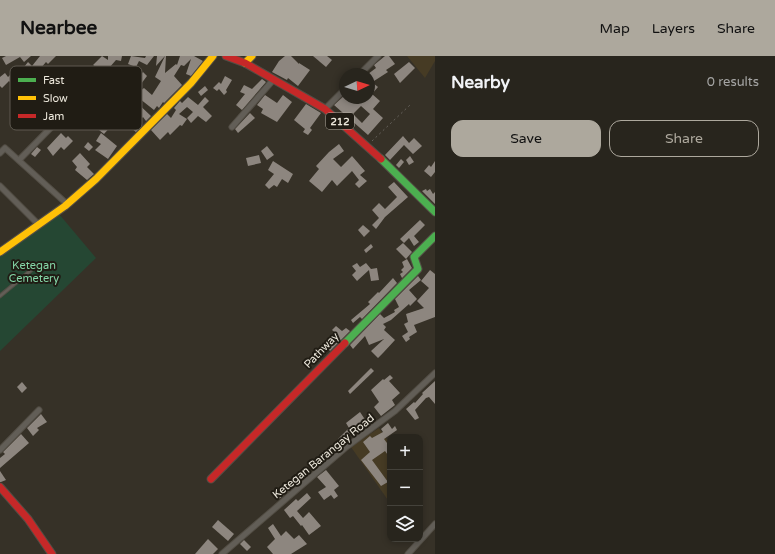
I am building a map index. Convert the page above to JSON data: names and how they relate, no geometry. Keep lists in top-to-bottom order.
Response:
{
  "streets": {
    "street": ["212", "Pathway", "Ketegan Barangay Road"]
  },
  "parks": ["Ketegan Cemetery"],
  "legend": ["Fast", "Slow", "Jam"],
  "north": "right",
  "page": {
    "header": "Nearbee",
    "nav": ["Map", "Layers", "Share"],
    "heading": ["Nearby", "0 results"],
    "buttons": ["Save", "Share"],
    "map_buttons": ["+", "−"]
  }
}
